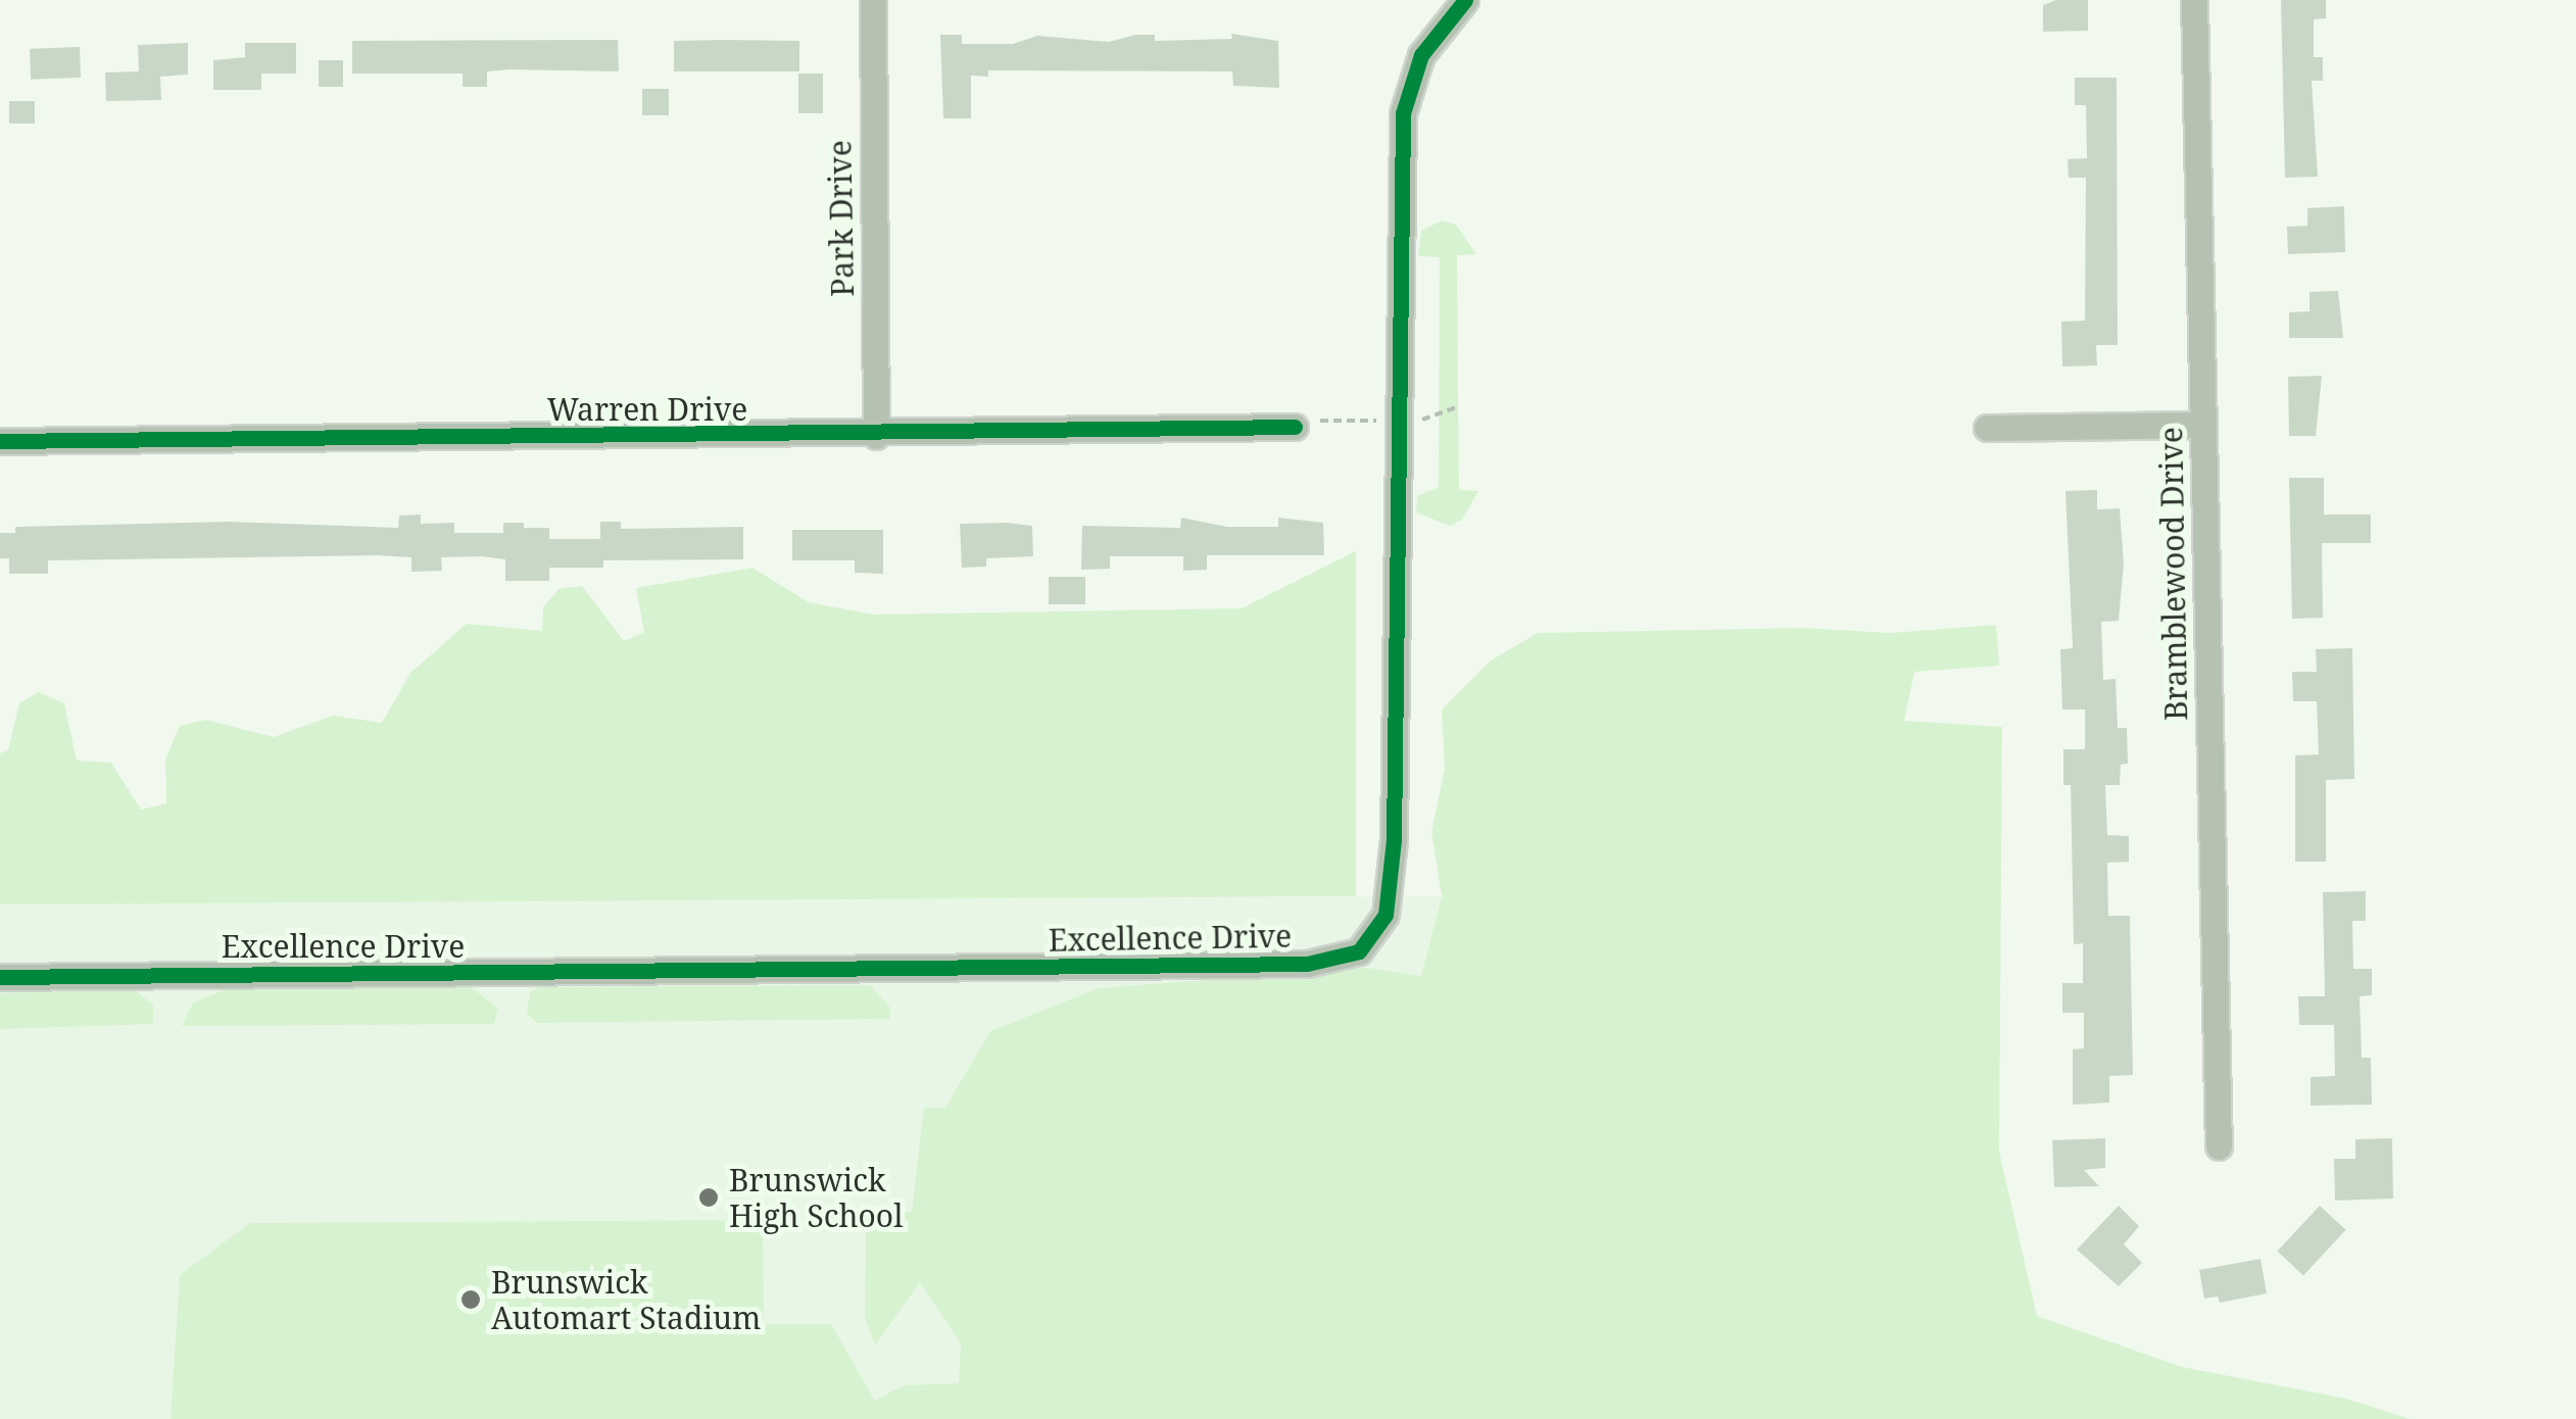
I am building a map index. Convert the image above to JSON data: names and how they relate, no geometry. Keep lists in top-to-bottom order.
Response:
{
  "streets": {
    "street": [
      "Park Drive",
      "Warren Drive",
      "Bramblewood Drive",
      "Excellence Drive"
    ]
  },
  "crossings": [
    ["Park Drive", "Warren Drive"]
  ],
  "places": ["Brunswick High School", "Brunswick Automart Stadium"]
}
